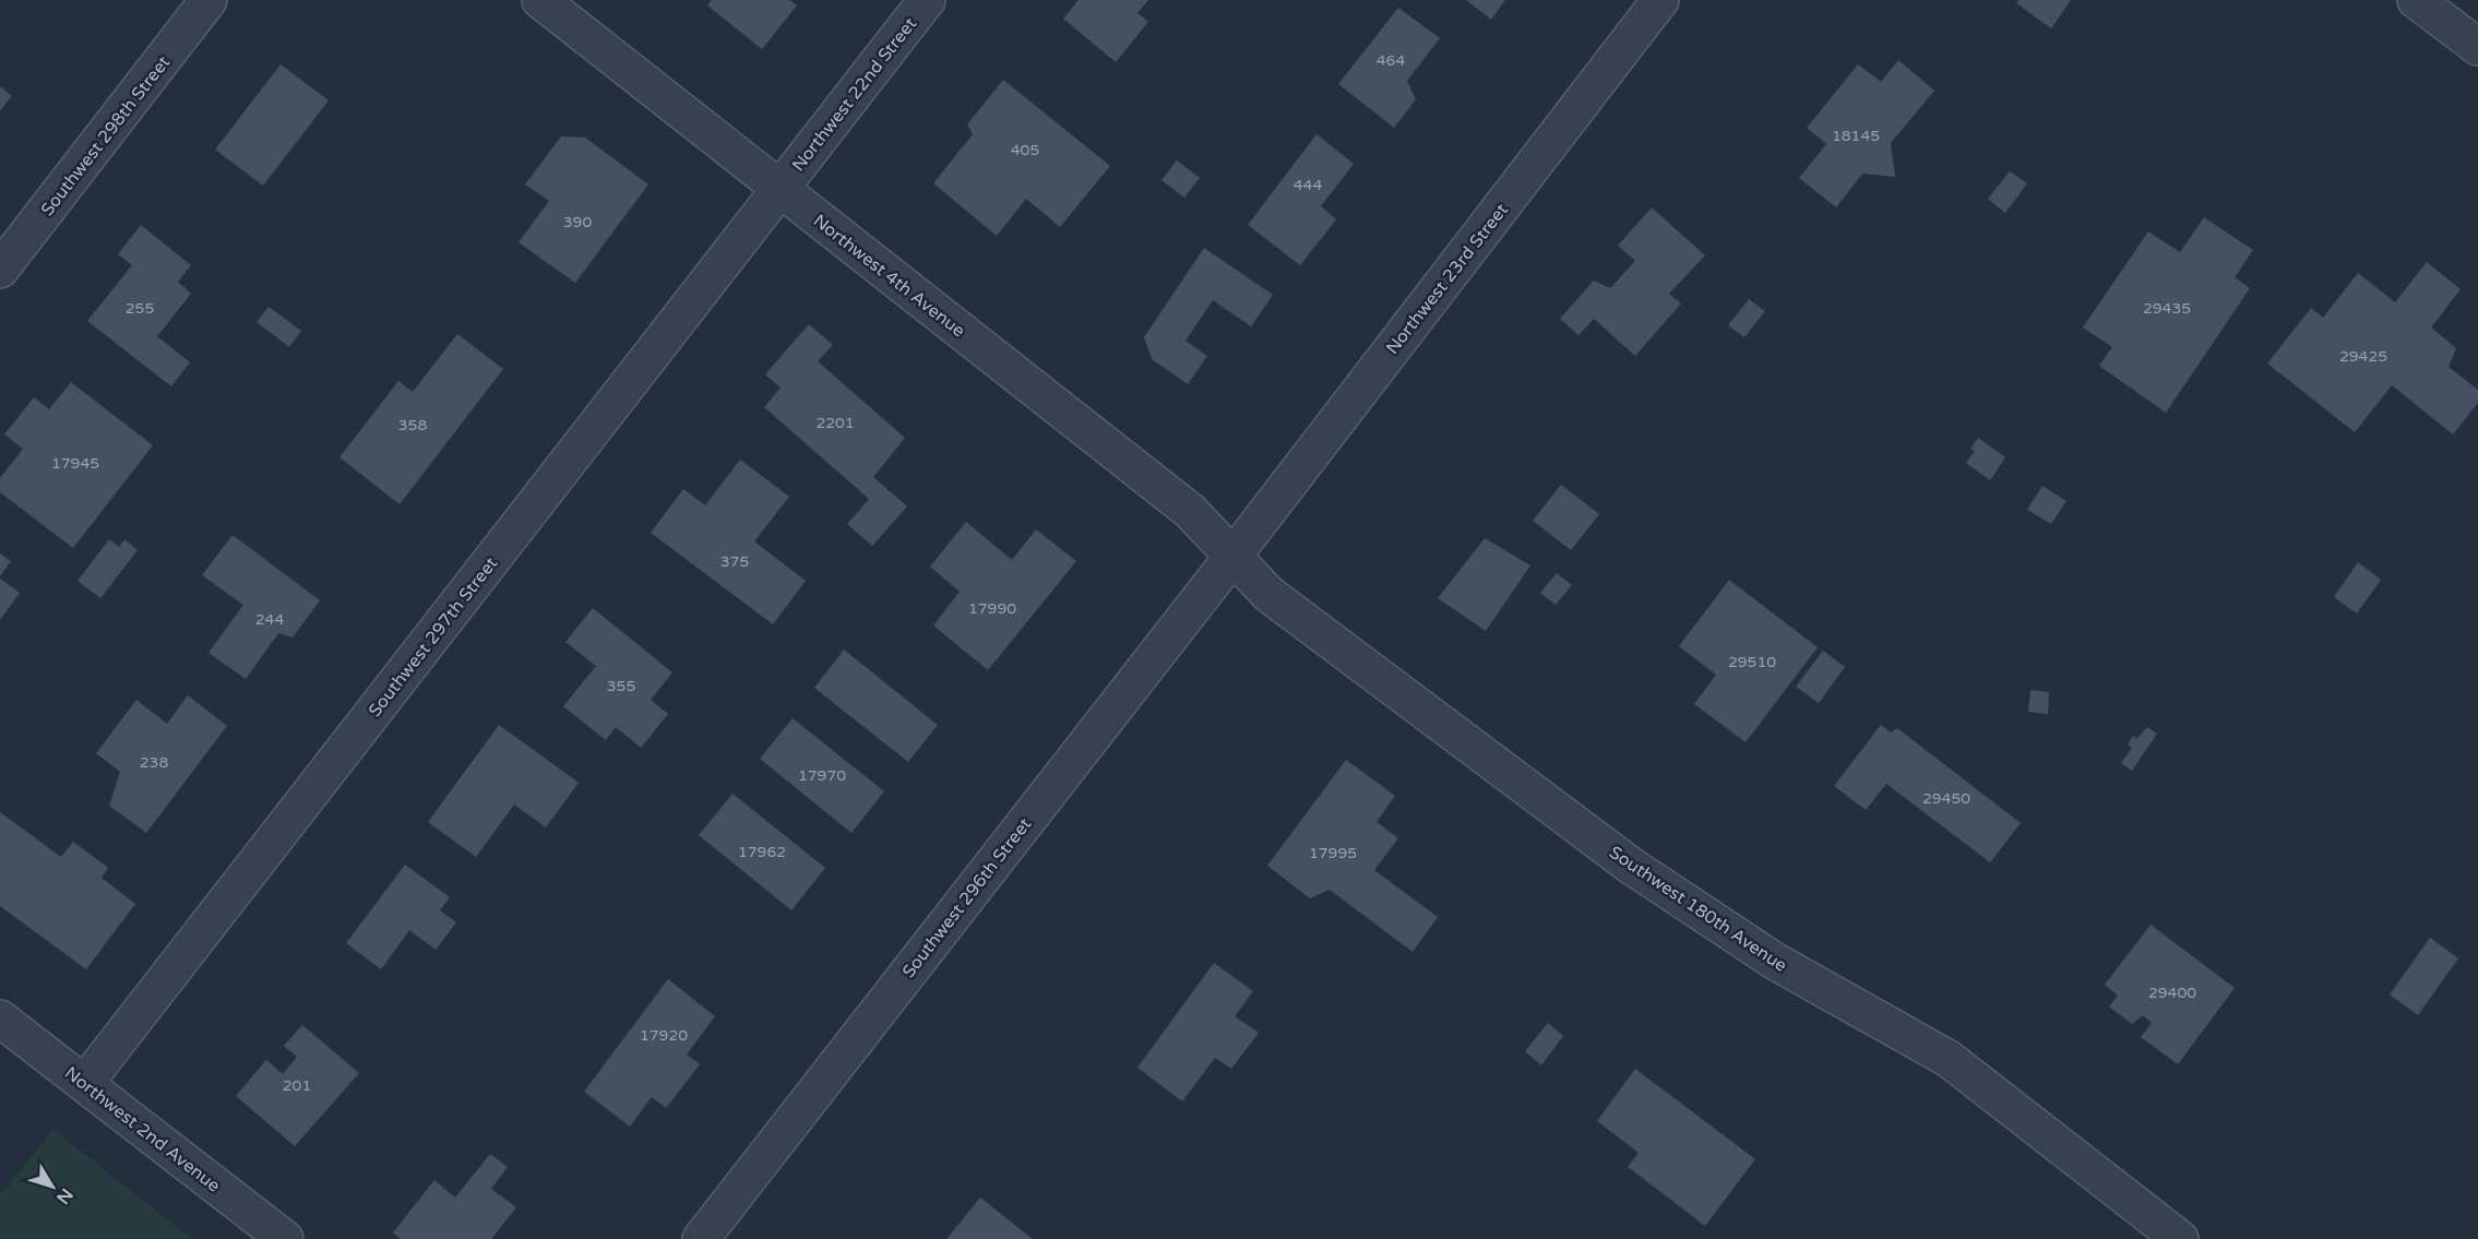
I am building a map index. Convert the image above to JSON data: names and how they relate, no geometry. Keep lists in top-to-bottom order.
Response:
{
  "streets": {
    "street": [
      "Northwest 22nd Street",
      "Southwest 298th Street",
      "Northwest 4th Avenue",
      "Northwest 23rd Street",
      "Southwest 297th Street",
      "Southwest 296th Street",
      "Southwest 180th Avenue",
      "Northwest 2nd Avenue"
    ]
  },
  "crossings": [
    ["Northwest 22nd Street", "Northwest 4th Avenue"],
    ["Northwest 22nd Street", "Southwest 297th Street"],
    ["Northwest 4th Avenue", "Northwest 23rd Street"],
    ["Northwest 4th Avenue", "Southwest 297th Street"],
    ["Northwest 4th Avenue", "Southwest 296th Street"],
    ["Northwest 4th Avenue", "Southwest 180th Avenue"],
    ["Northwest 23rd Street", "Southwest 296th Street"],
    ["Northwest 23rd Street", "Southwest 180th Avenue"],
    ["Southwest 297th Street", "Northwest 2nd Avenue"],
    ["Southwest 296th Street", "Southwest 180th Avenue"]
  ],
  "house_numbers": [
    "464",
    "18145",
    "405",
    "444",
    "390",
    "255",
    "29435",
    "29425",
    "2201",
    "358",
    "17945",
    "375",
    "17990",
    "244",
    "29510",
    "355",
    "238",
    "17970",
    "29450",
    "17962",
    "17995",
    "29400",
    "17920",
    "201"
  ],
  "north": "bottom right"
}
